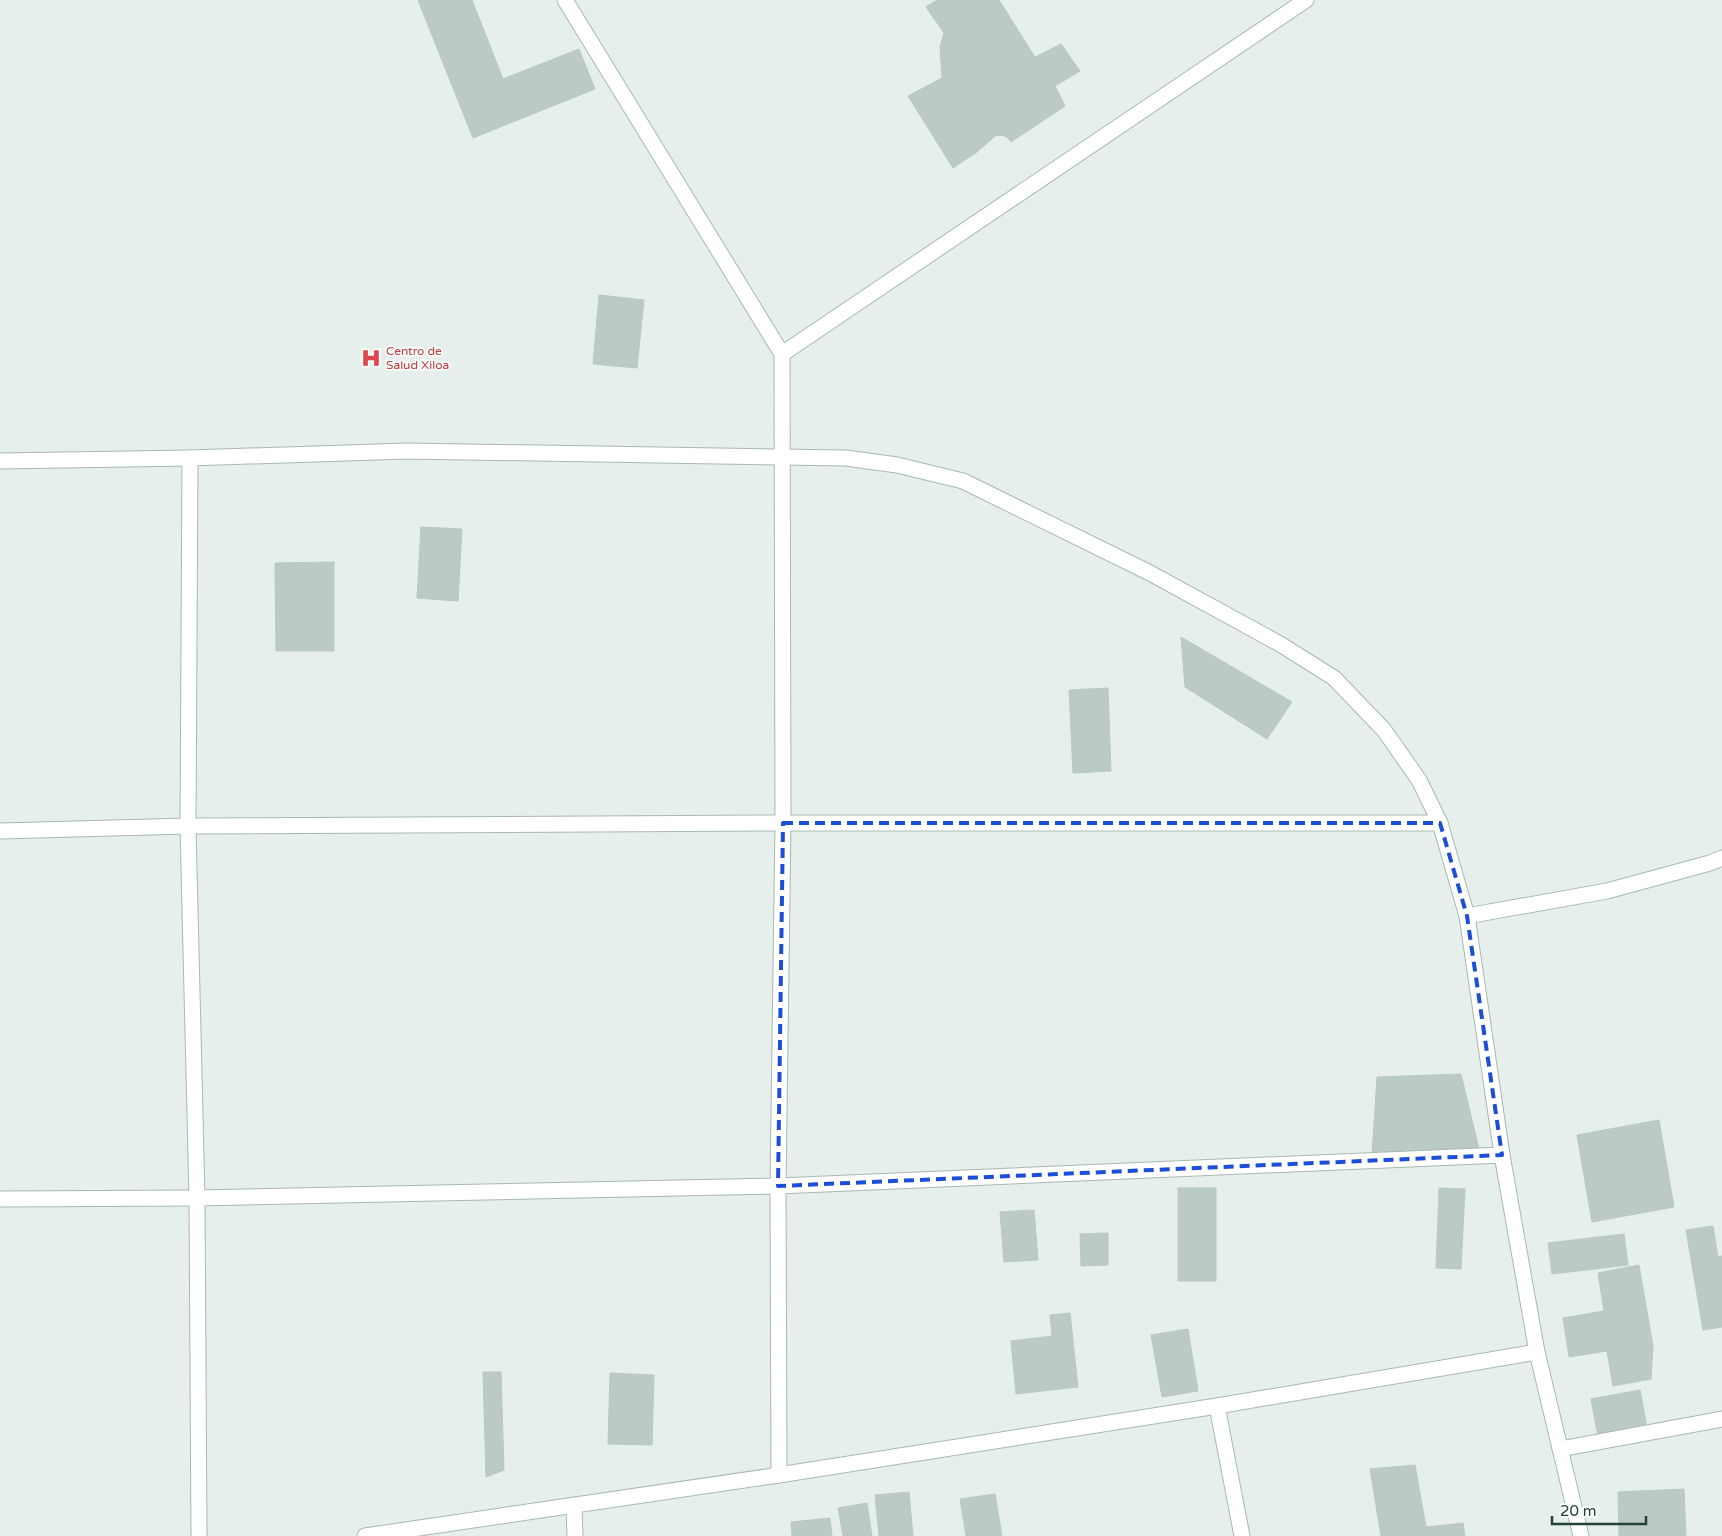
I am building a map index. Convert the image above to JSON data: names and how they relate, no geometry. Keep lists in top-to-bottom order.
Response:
{
  "places": {
    "hospital": ["Centro de Salud Xiloa"]
  },
  "scale_bar": "20 m"
}
